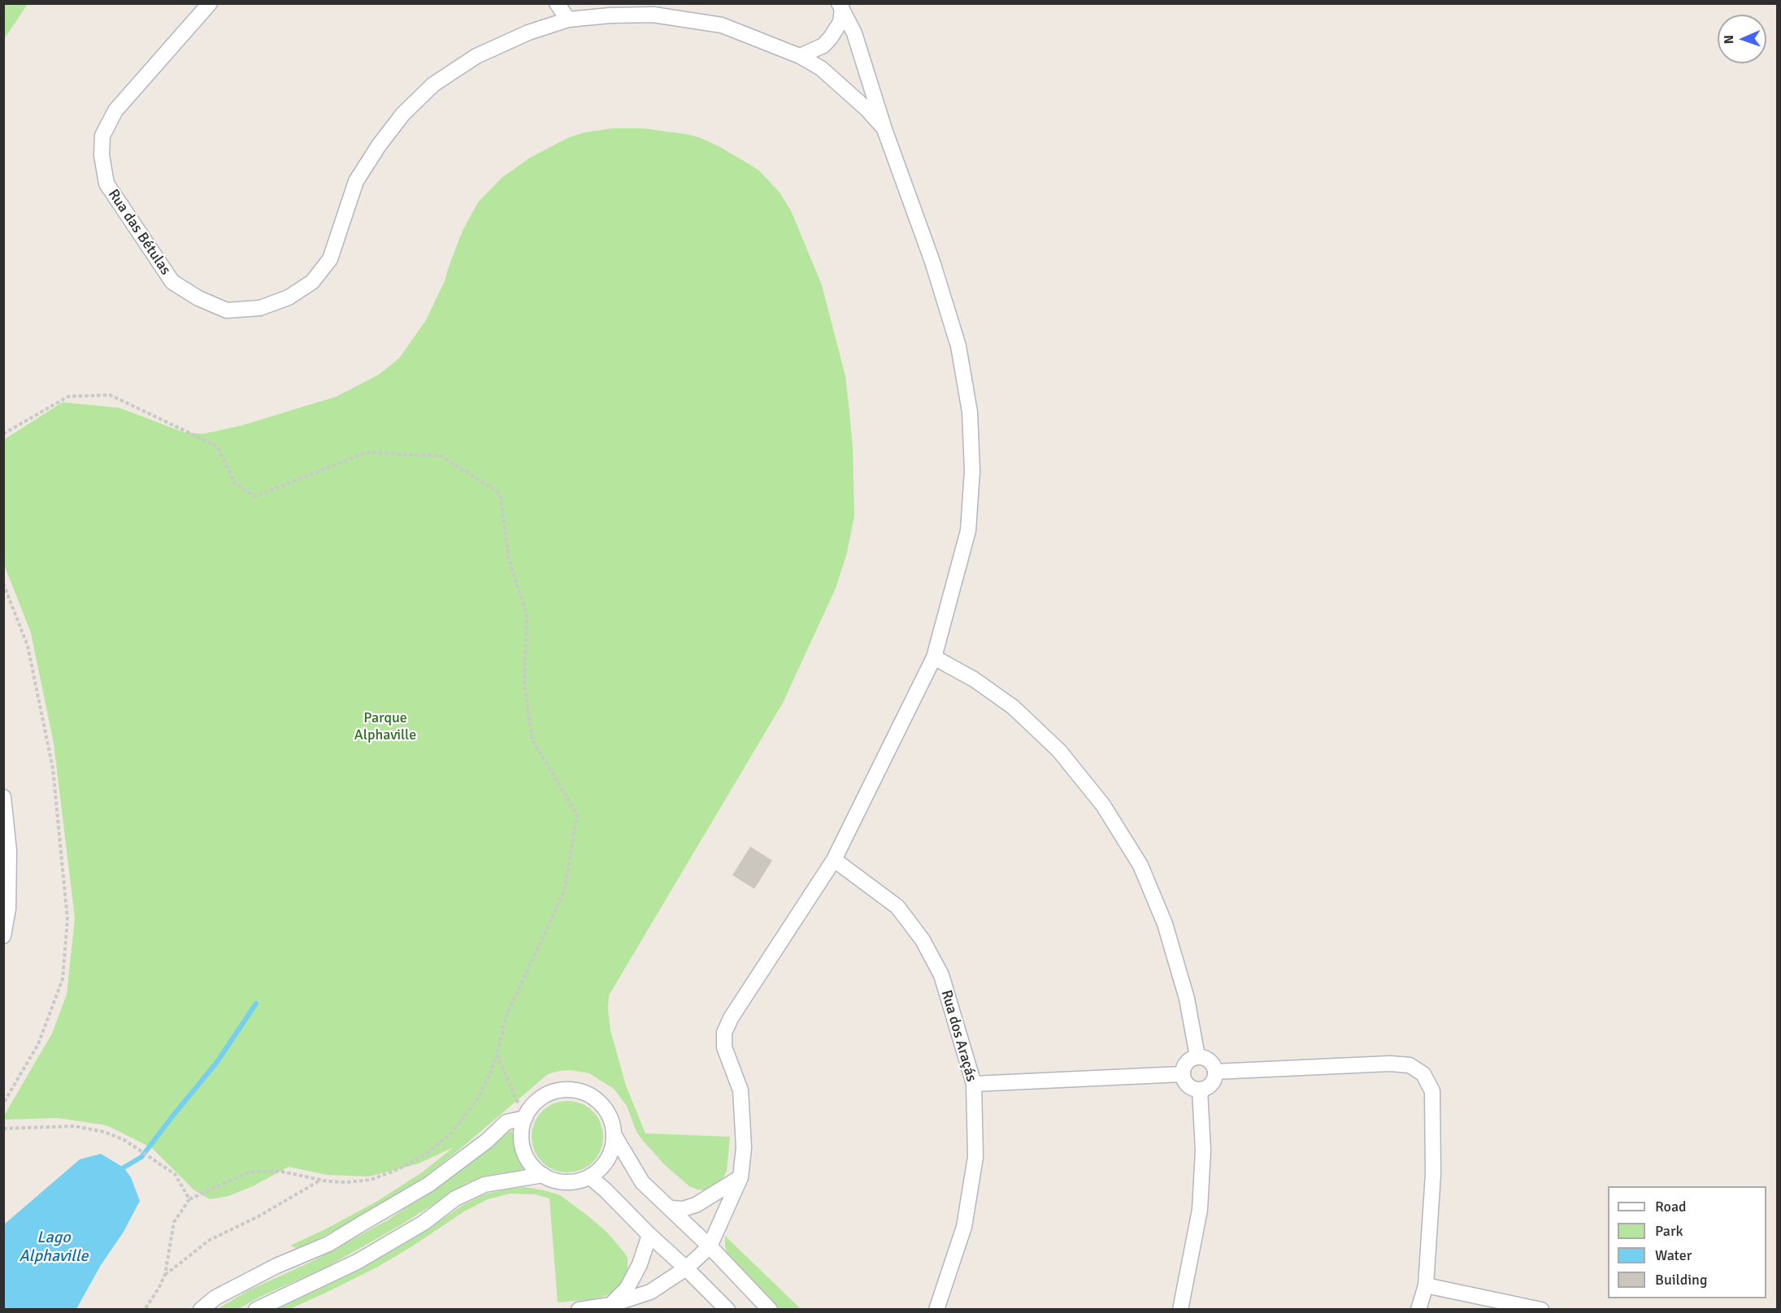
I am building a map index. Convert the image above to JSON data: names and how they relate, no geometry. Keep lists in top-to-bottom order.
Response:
{
  "streets": {
    "street": ["Rua das Bétulas", "Rua dos Araçás"]
  },
  "water": ["Lago Alphaville"],
  "parks": ["Parque Alphaville"],
  "legend": [
    "Road",
    "Park",
    "Water",
    "Building"
  ],
  "north": "left"
}
